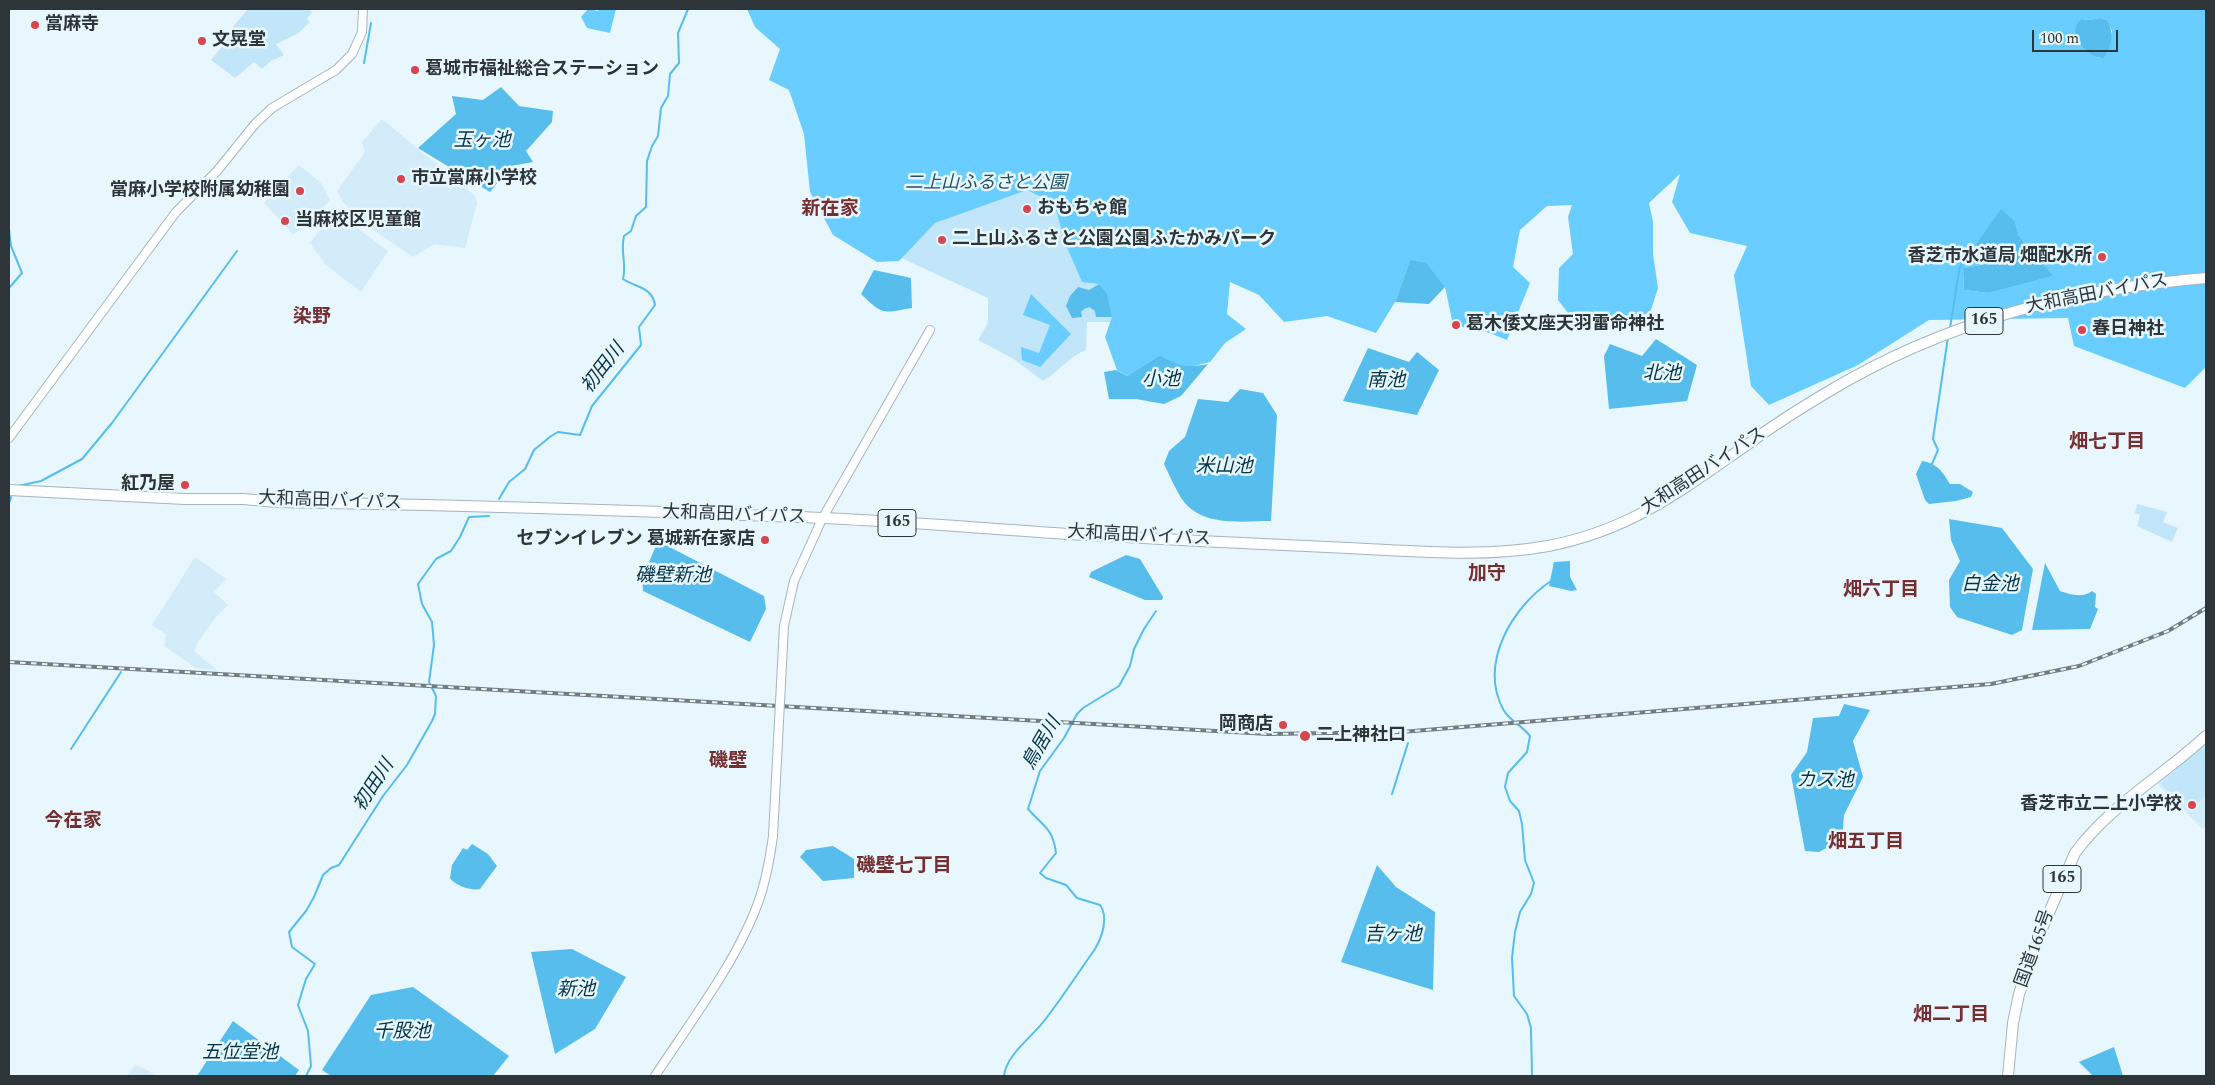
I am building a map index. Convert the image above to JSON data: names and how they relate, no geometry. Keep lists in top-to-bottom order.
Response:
{
  "streets": {
    "highway": ["大和高田バイパス", "165", "国道165号"]
  },
  "districts": [
    "新在家",
    "染野",
    "畑七丁目",
    "加守",
    "畑六丁目",
    "磯壁",
    "今在家",
    "畑五丁目",
    "磯壁七丁目",
    "畑二丁目"
  ],
  "water": [
    "玉ヶ池",
    "初田川",
    "北池",
    "小池",
    "南池",
    "米山池",
    "磯壁新池",
    "白金池",
    "鳥居川",
    "カス池",
    "吉ヶ池",
    "新池",
    "千股池",
    "五位堂池"
  ],
  "parks": ["二上山ふるさと公園"],
  "places": [
    "當麻寺",
    "文晃堂",
    "葛城市福祉総合ステーション",
    "市立當麻小学校",
    "當麻小学校附属幼稚園",
    "おもちゃ館",
    "当麻校区児童館",
    "二上山ふるさと公園公園ふたかみパーク",
    "香芝市水道局 畑配水所",
    "葛木倭文座天羽雷命神社",
    "春日神社",
    "紅乃屋",
    "セブンイレブン 葛城新在家店",
    "岡商店",
    "二上神社口",
    "香芝市立二上小学校"
  ],
  "scale_bar": "100 m"
}
